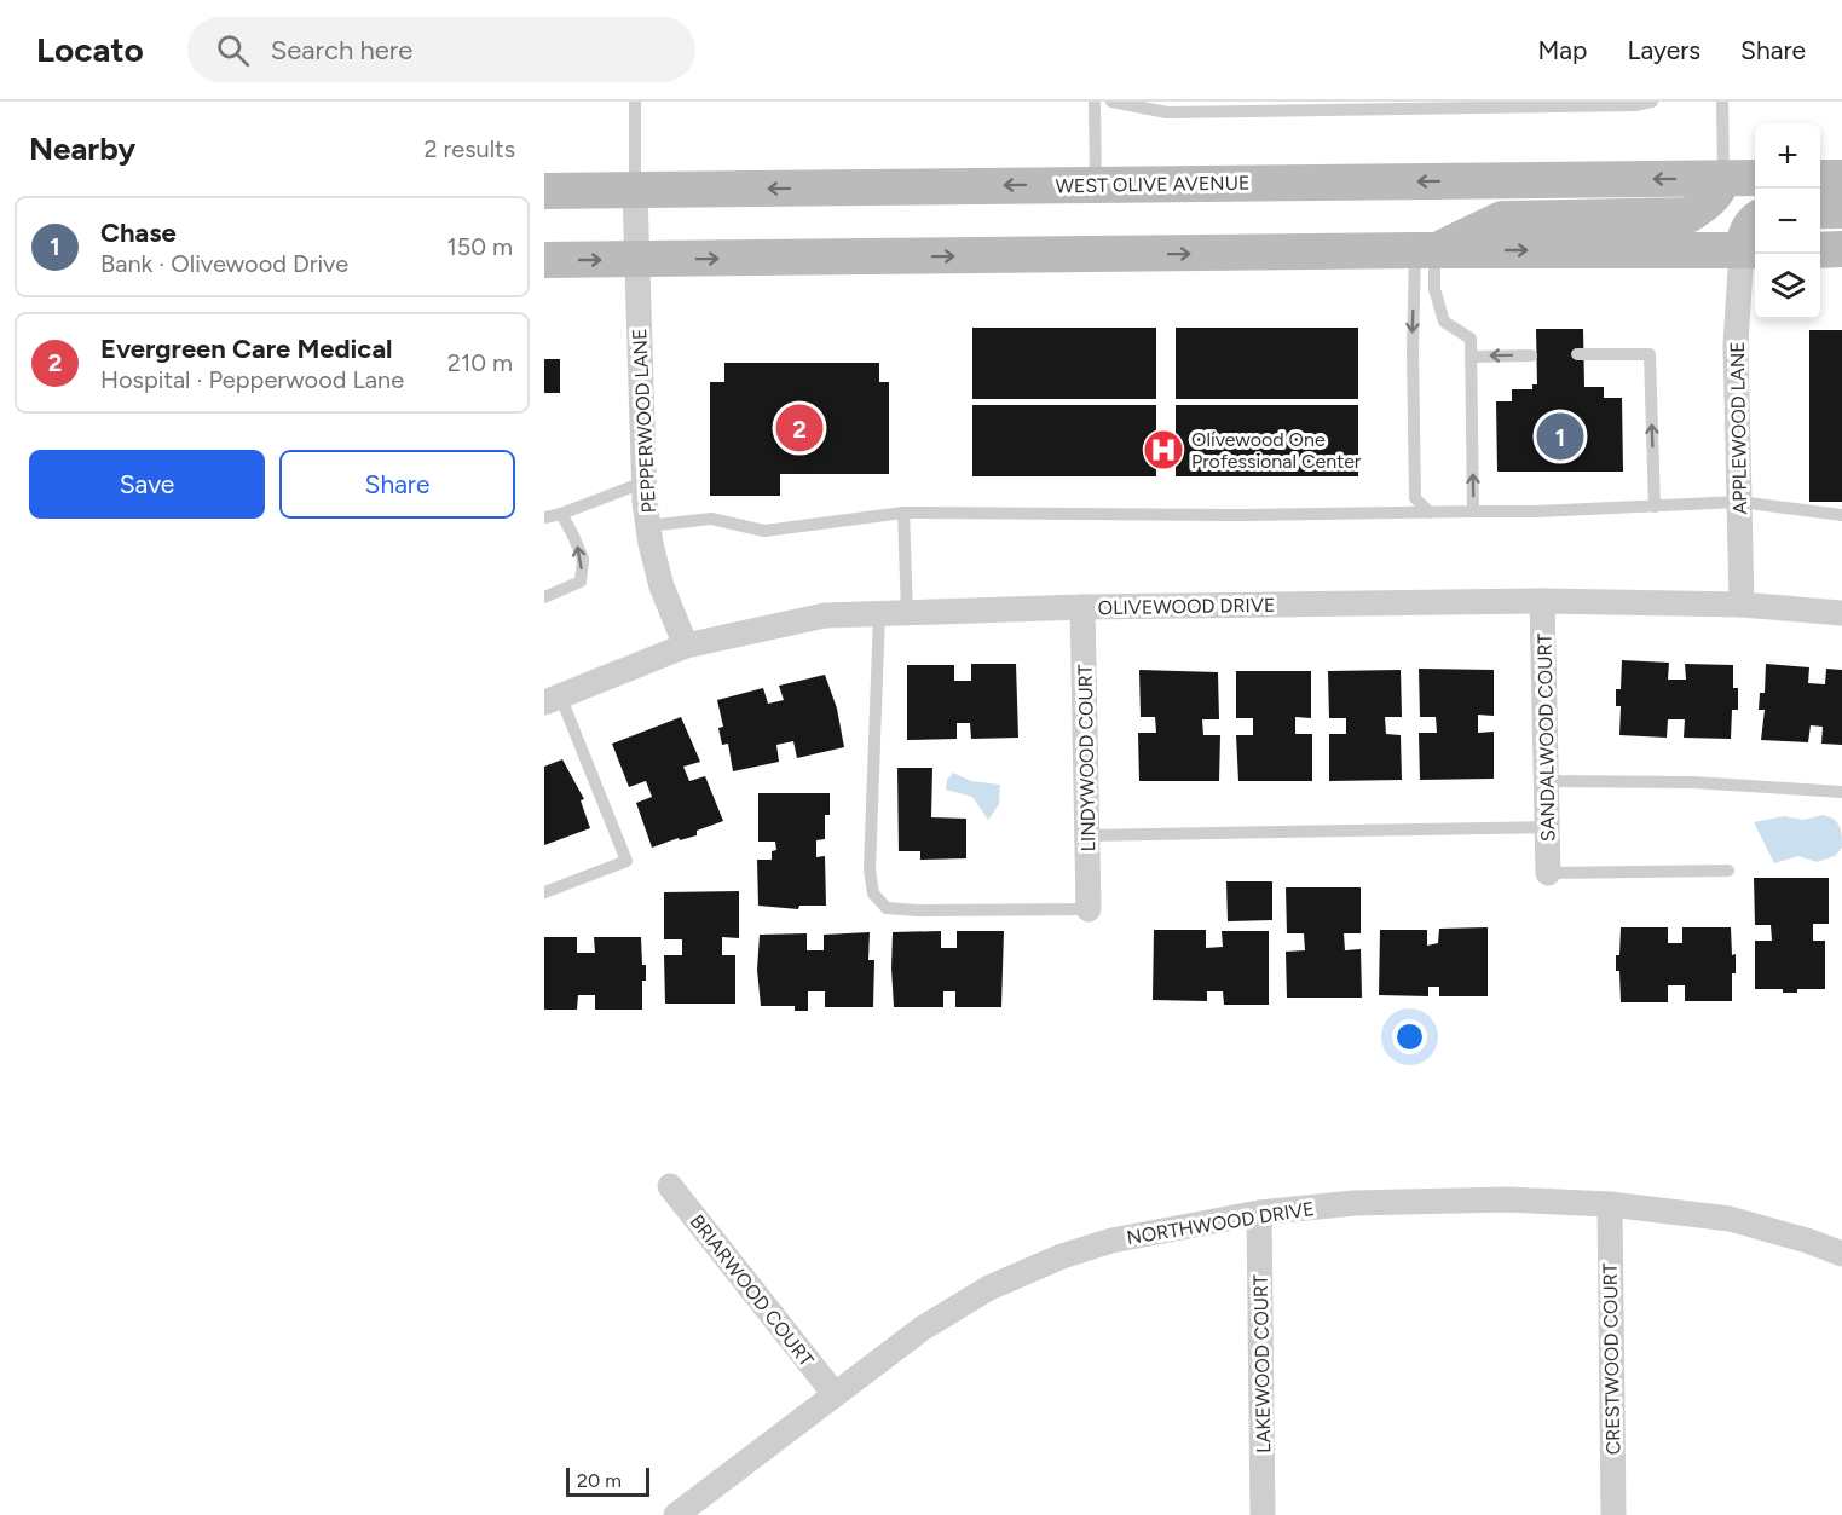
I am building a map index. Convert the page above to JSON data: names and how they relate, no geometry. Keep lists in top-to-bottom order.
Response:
{
  "streets": {
    "main road": ["WEST OLIVE AVENUE"],
    "street": [
      "PEPPERWOOD LANE",
      "APPLEWOOD LANE",
      "OLIVEWOOD DRIVE",
      "SANDALWOOD COURT",
      "LINDYWOOD COURT",
      "NORTHWOOD DRIVE",
      "BRIARWOOD COURT",
      "CRESTWOOD COURT",
      "LAKEWOOD COURT"
    ]
  },
  "crossings": [
    ["WEST OLIVE AVENUE", "PEPPERWOOD LANE"],
    ["PEPPERWOOD LANE", "OLIVEWOOD DRIVE"],
    ["APPLEWOOD LANE", "OLIVEWOOD DRIVE"],
    ["OLIVEWOOD DRIVE", "SANDALWOOD COURT"],
    ["OLIVEWOOD DRIVE", "LINDYWOOD COURT"],
    ["NORTHWOOD DRIVE", "BRIARWOOD COURT"],
    ["NORTHWOOD DRIVE", "CRESTWOOD COURT"],
    ["NORTHWOOD DRIVE", "LAKEWOOD COURT"]
  ],
  "places": {
    "hospital": ["Olivewood One Professional Center"]
  },
  "scale_bar": "20 m",
  "page": {
    "header": "Locato",
    "search": "Search here",
    "nav": ["Map", "Layers", "Share"],
    "heading": ["Nearby", "2 results"],
    "map_buttons": ["+", "−"],
    "list": [
      {
        "mark": "1",
        "name": "Chase",
        "note": "Bank · Olivewood Drive",
        "value": "150 m"
      },
      {
        "mark": "2",
        "name": "Evergreen Care Medical",
        "note": "Hospital · Pepperwood Lane",
        "value": "210 m"
      }
    ],
    "pins": ["2", "1"],
    "buttons": ["Save", "Share"],
    "scale": "20 m"
  }
}
